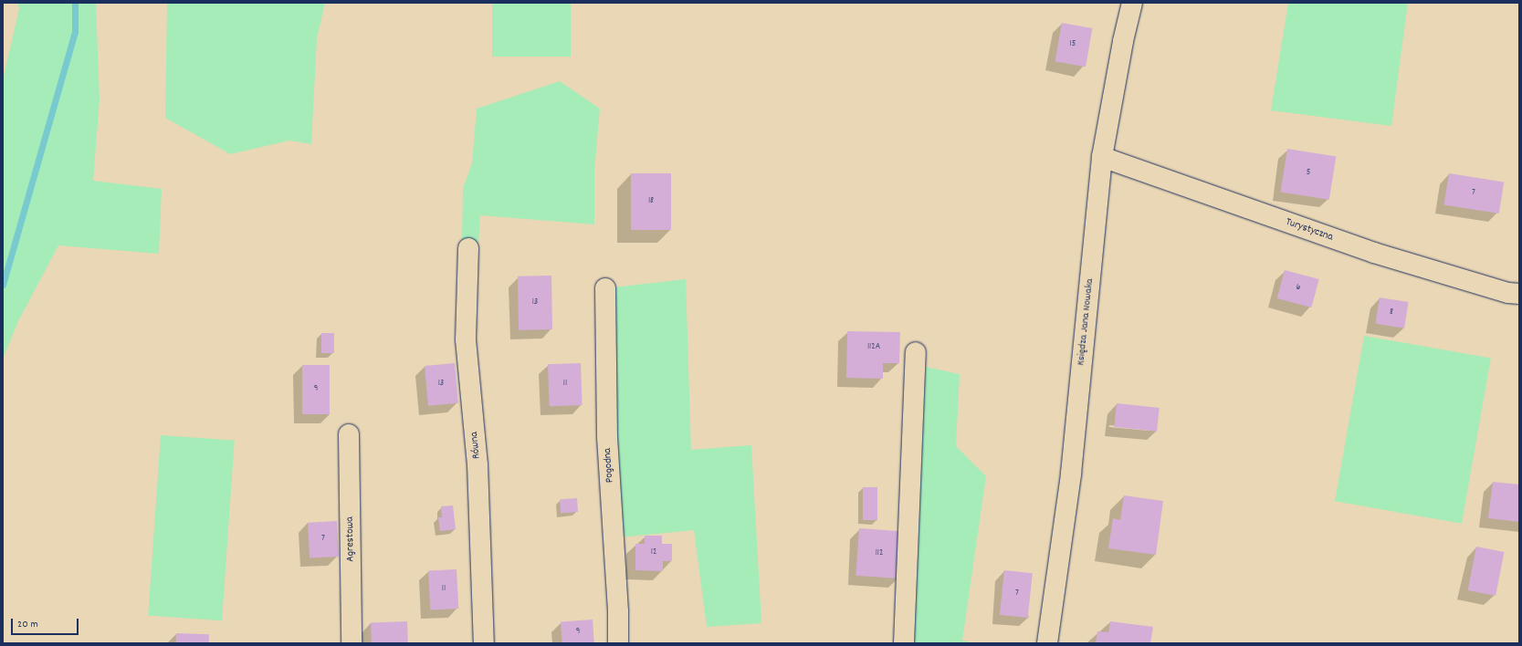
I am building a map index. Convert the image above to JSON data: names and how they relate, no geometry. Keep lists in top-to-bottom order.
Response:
{
  "streets": {
    "street": [
      "Turystyczna",
      "Księdza Jana Nowaka",
      "Równa",
      "Pogodna",
      "Agrestowa"
    ]
  },
  "crossings": [
    ["Turystyczna", "Księdza Jana Nowaka"]
  ],
  "house_numbers": [
    "15",
    "5",
    "7",
    "18",
    "6",
    "13",
    "8",
    "112A",
    "13",
    "11",
    "9",
    "7",
    "12",
    "112",
    "11",
    "7",
    "9"
  ],
  "scale_bar": "20 m"
}
